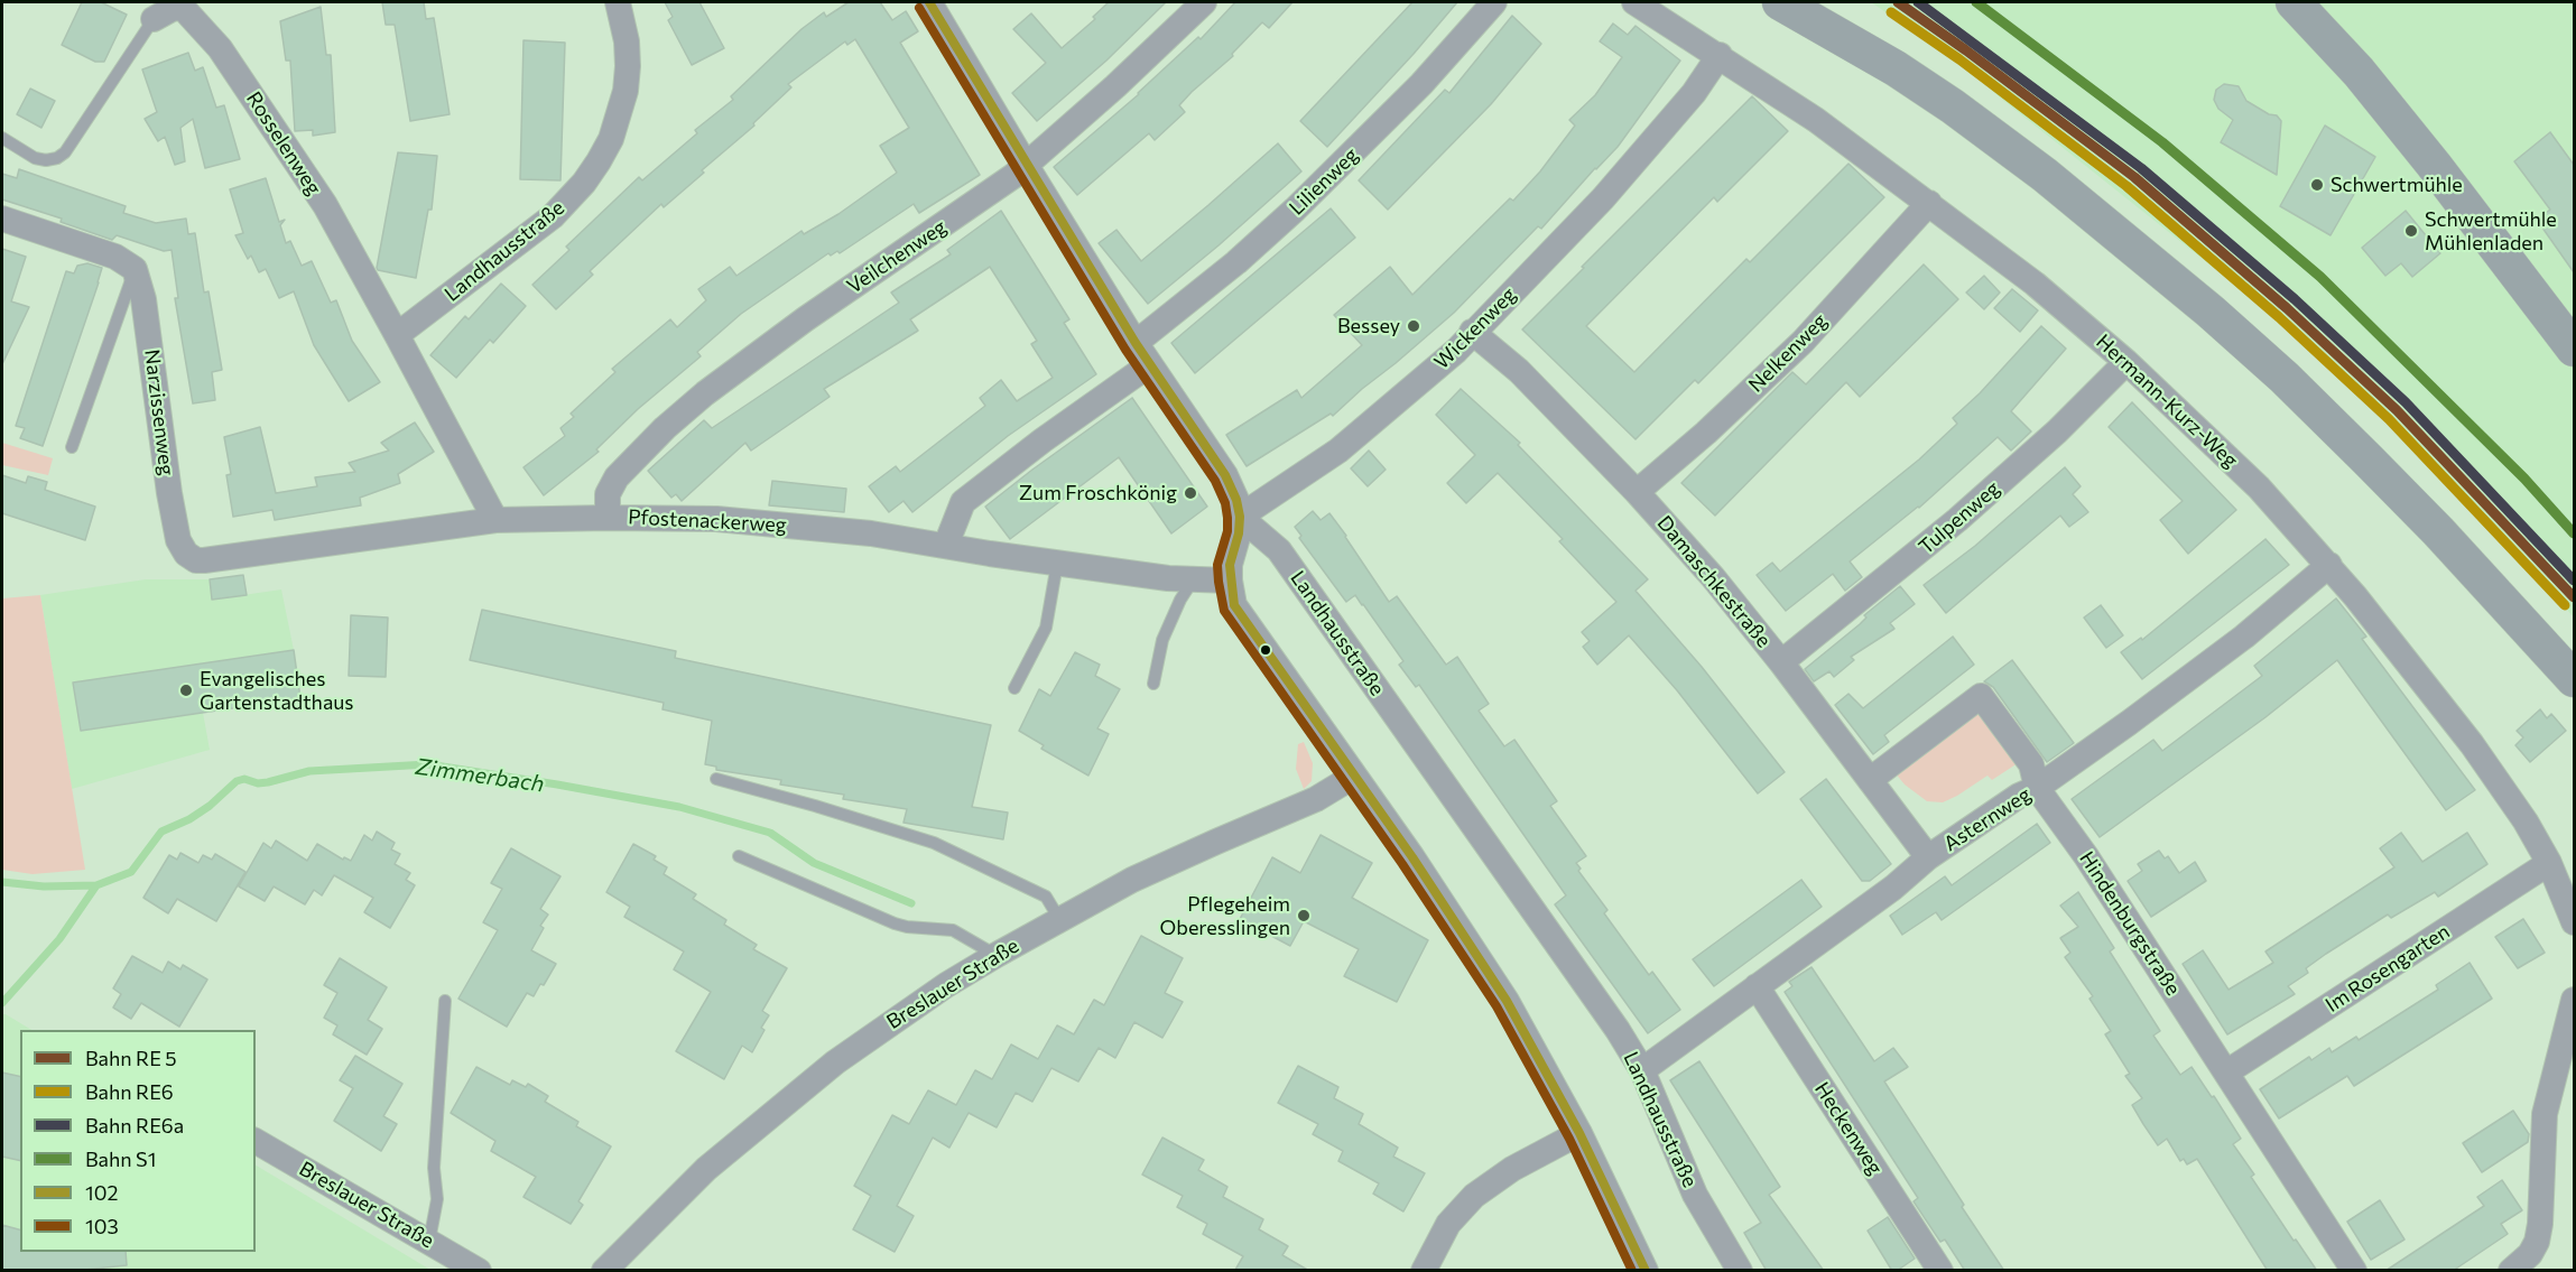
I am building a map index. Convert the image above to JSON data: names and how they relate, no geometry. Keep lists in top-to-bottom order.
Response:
{
  "streets": {
    "street": [
      "Rosselenweg",
      "Lilienweg",
      "Landhausstraße",
      "Veilchenweg",
      "Wickenweg",
      "Nelkenweg",
      "Hermann-Kurz-Weg",
      "Narzissenweg",
      "Tulpenweg",
      "Pfostenackerweg",
      "Damaschkestraße",
      "Asternweg",
      "Hindenburgstraße",
      "Im Rosengarten",
      "Breslauer Straße",
      "Heckenweg"
    ]
  },
  "crossings": [
    ["Rosselenweg", "Landhausstraße"],
    ["Rosselenweg", "Pfostenackerweg"],
    ["Landhausstraße", "Wickenweg"],
    ["Landhausstraße", "Asternweg"],
    ["Veilchenweg", "Pfostenackerweg"],
    ["Wickenweg", "Hermann-Kurz-Weg"],
    ["Wickenweg", "Damaschkestraße"],
    ["Nelkenweg", "Hermann-Kurz-Weg"],
    ["Nelkenweg", "Damaschkestraße"],
    ["Hermann-Kurz-Weg", "Tulpenweg"],
    ["Hermann-Kurz-Weg", "Asternweg"],
    ["Hermann-Kurz-Weg", "Im Rosengarten"],
    ["Narzissenweg", "Pfostenackerweg"],
    ["Tulpenweg", "Damaschkestraße"],
    ["Damaschkestraße", "Asternweg"],
    ["Damaschkestraße", "Hindenburgstraße"],
    ["Asternweg", "Hindenburgstraße"],
    ["Asternweg", "Heckenweg"],
    ["Hindenburgstraße", "Im Rosengarten"]
  ],
  "water": ["Zimmerbach"],
  "places": [
    "Schwertmühle",
    "Schwertmühle Mühlenladen",
    "Bessey",
    "Zum Froschkönig",
    "Evangelisches Gartenstadthaus",
    "Pflegeheim Oberesslingen"
  ],
  "lines": [
    "rail line RE6a",
    "rail line S1",
    "transit line 102",
    "transit line 103",
    "rail line RE6"
  ],
  "legend": [
    "Bahn RE 5",
    "Bahn RE6",
    "Bahn RE6a",
    "Bahn S1",
    "102",
    "103"
  ]
}
